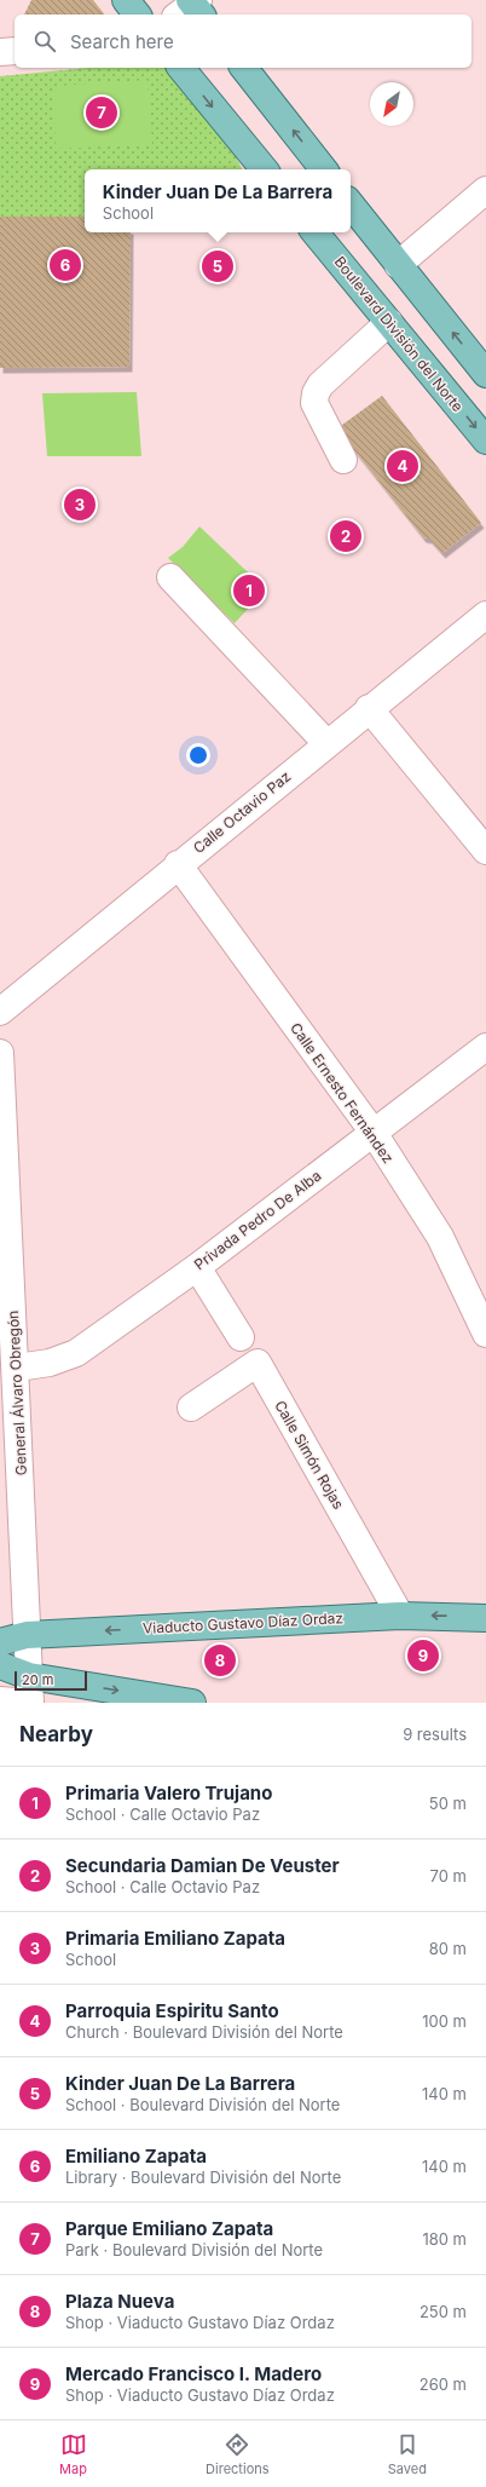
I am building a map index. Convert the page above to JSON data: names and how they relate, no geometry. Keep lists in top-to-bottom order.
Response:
{
  "streets": {
    "main road": ["Boulevard División del Norte", "Viaducto Gustavo Díaz Ordaz"],
    "street": [
      "Calle Octavio Paz",
      "Calle Ernesto Fernández",
      "Privada Pedro De Alba",
      "General Álvaro Obregón",
      "Calle Simón Rojas"
    ]
  },
  "crossings": [
    ["Calle Octavio Paz", "Calle Ernesto Fernández"],
    ["Calle Ernesto Fernández", "Privada Pedro De Alba"],
    ["Privada Pedro De Alba", "General Álvaro Obregón"],
    ["General Álvaro Obregón", "Viaducto Gustavo Díaz Ordaz"],
    ["Calle Simón Rojas", "Viaducto Gustavo Díaz Ordaz"]
  ],
  "scale_bar": "20 m",
  "north": "bottom left",
  "page": {
    "search": "Search here",
    "pins": [
      "7",
      "6",
      "5",
      "4",
      "3",
      "2",
      "1",
      "9",
      "8"
    ],
    "popup": ["Kinder Juan De La Barrera", "School"],
    "scale": "20 m",
    "heading": ["Nearby", "9 results"],
    "list": [
      {
        "mark": "1",
        "name": "Primaria Valero Trujano",
        "note": "School · Calle Octavio Paz",
        "value": "50 m"
      },
      {
        "mark": "2",
        "name": "Secundaria Damian De Veuster",
        "note": "School · Calle Octavio Paz",
        "value": "70 m"
      },
      {
        "mark": "3",
        "name": "Primaria Emiliano Zapata",
        "note": "School",
        "value": "80 m"
      },
      {
        "mark": "4",
        "name": "Parroquia Espiritu Santo",
        "note": "Church · Boulevard División del Norte",
        "value": "100 m"
      },
      {
        "mark": "5",
        "name": "Kinder Juan De La Barrera",
        "note": "School · Boulevard División del Norte",
        "value": "140 m"
      },
      {
        "mark": "6",
        "name": "Emiliano Zapata",
        "note": "Library · Boulevard División del Norte",
        "value": "140 m"
      },
      {
        "mark": "7",
        "name": "Parque Emiliano Zapata",
        "note": "Park · Boulevard División del Norte",
        "value": "180 m"
      },
      {
        "mark": "8",
        "name": "Plaza Nueva",
        "note": "Shop · Viaducto Gustavo Díaz Ordaz",
        "value": "250 m"
      },
      {
        "mark": "9",
        "name": "Mercado Francisco I. Madero",
        "note": "Shop · Viaducto Gustavo Díaz Ordaz",
        "value": "260 m"
      }
    ],
    "nav": ["Map", "Directions", "Saved"]
  }
}
